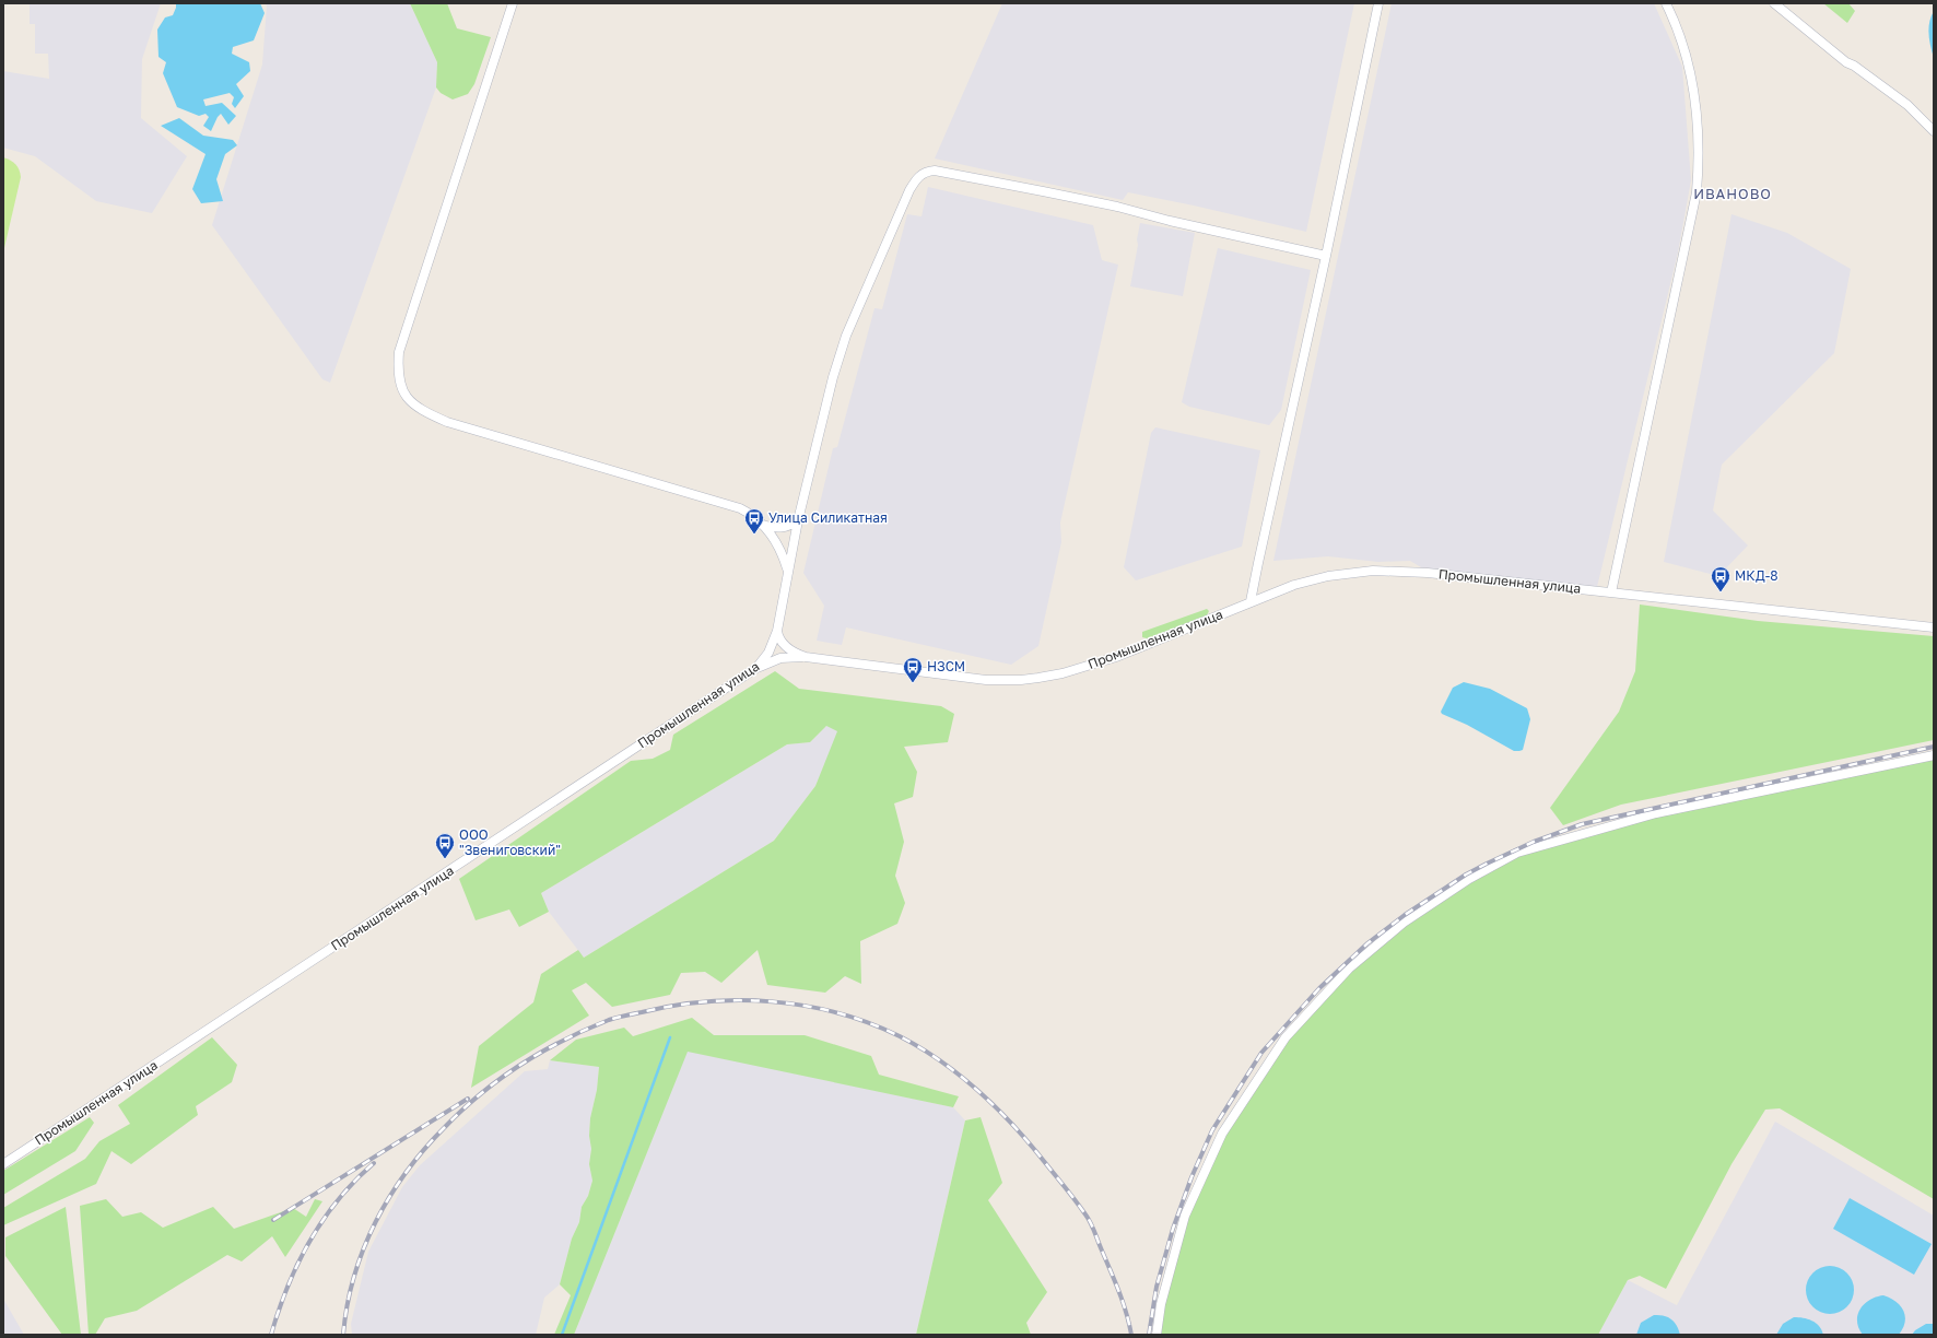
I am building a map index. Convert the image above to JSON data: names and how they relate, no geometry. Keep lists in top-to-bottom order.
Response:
{
  "streets": {
    "street": ["Промышленная улица"]
  },
  "districts": ["ИВАНОВО"],
  "places": {
    "bus stop": [
      "Улица Силикатная",
      "МКД-8",
      "НЗСМ",
      "ООО \"Звениговский\""
    ]
  }
}
